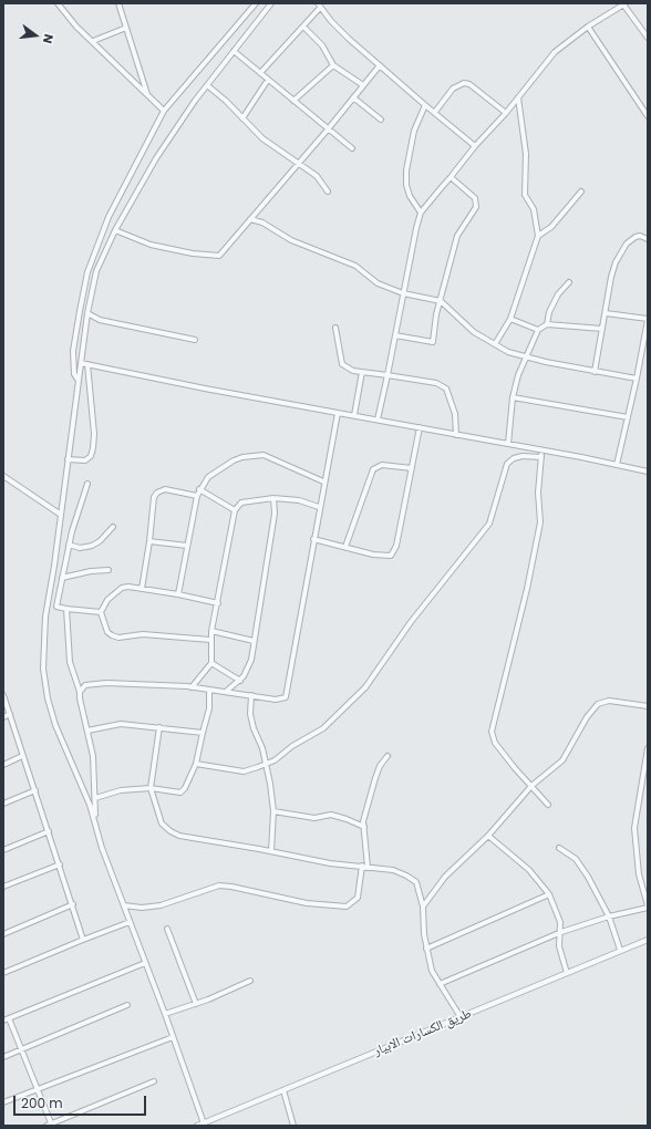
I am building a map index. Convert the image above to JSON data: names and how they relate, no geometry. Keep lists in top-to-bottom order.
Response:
{
  "streets": {
    "street": ["طريق الكسارات الابيار"]
  },
  "scale_bar": "200 m",
  "north": "right"
}
